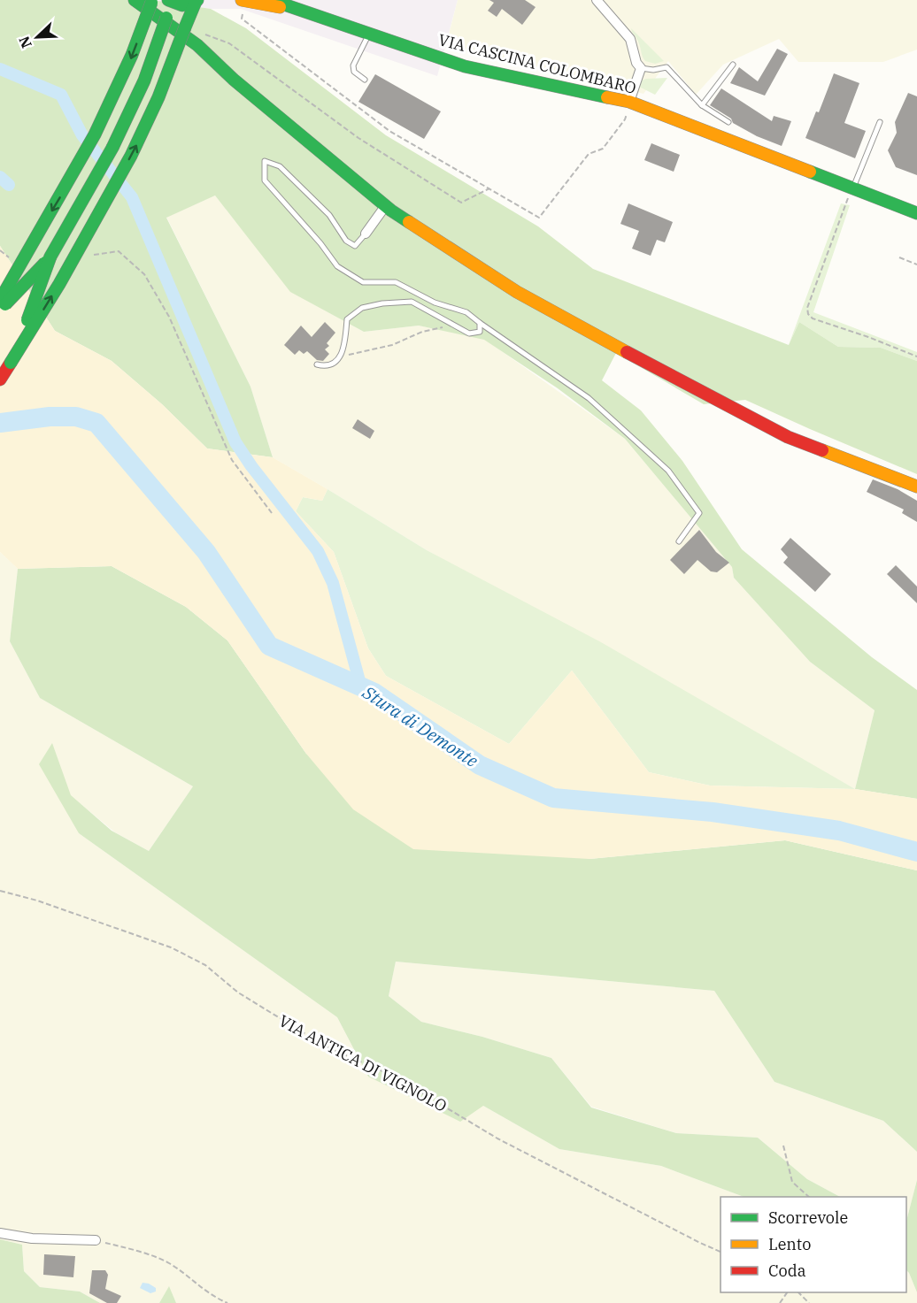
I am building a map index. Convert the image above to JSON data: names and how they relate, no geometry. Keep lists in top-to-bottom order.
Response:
{
  "streets": {
    "main road": ["VIA CASCINA COLOMBARO"],
    "path": ["VIA ANTICA DI VIGNOLO"]
  },
  "water": ["Stura di Demonte"],
  "legend": ["Scorrevole", "Lento", "Coda"],
  "north": "bottom left"
}
